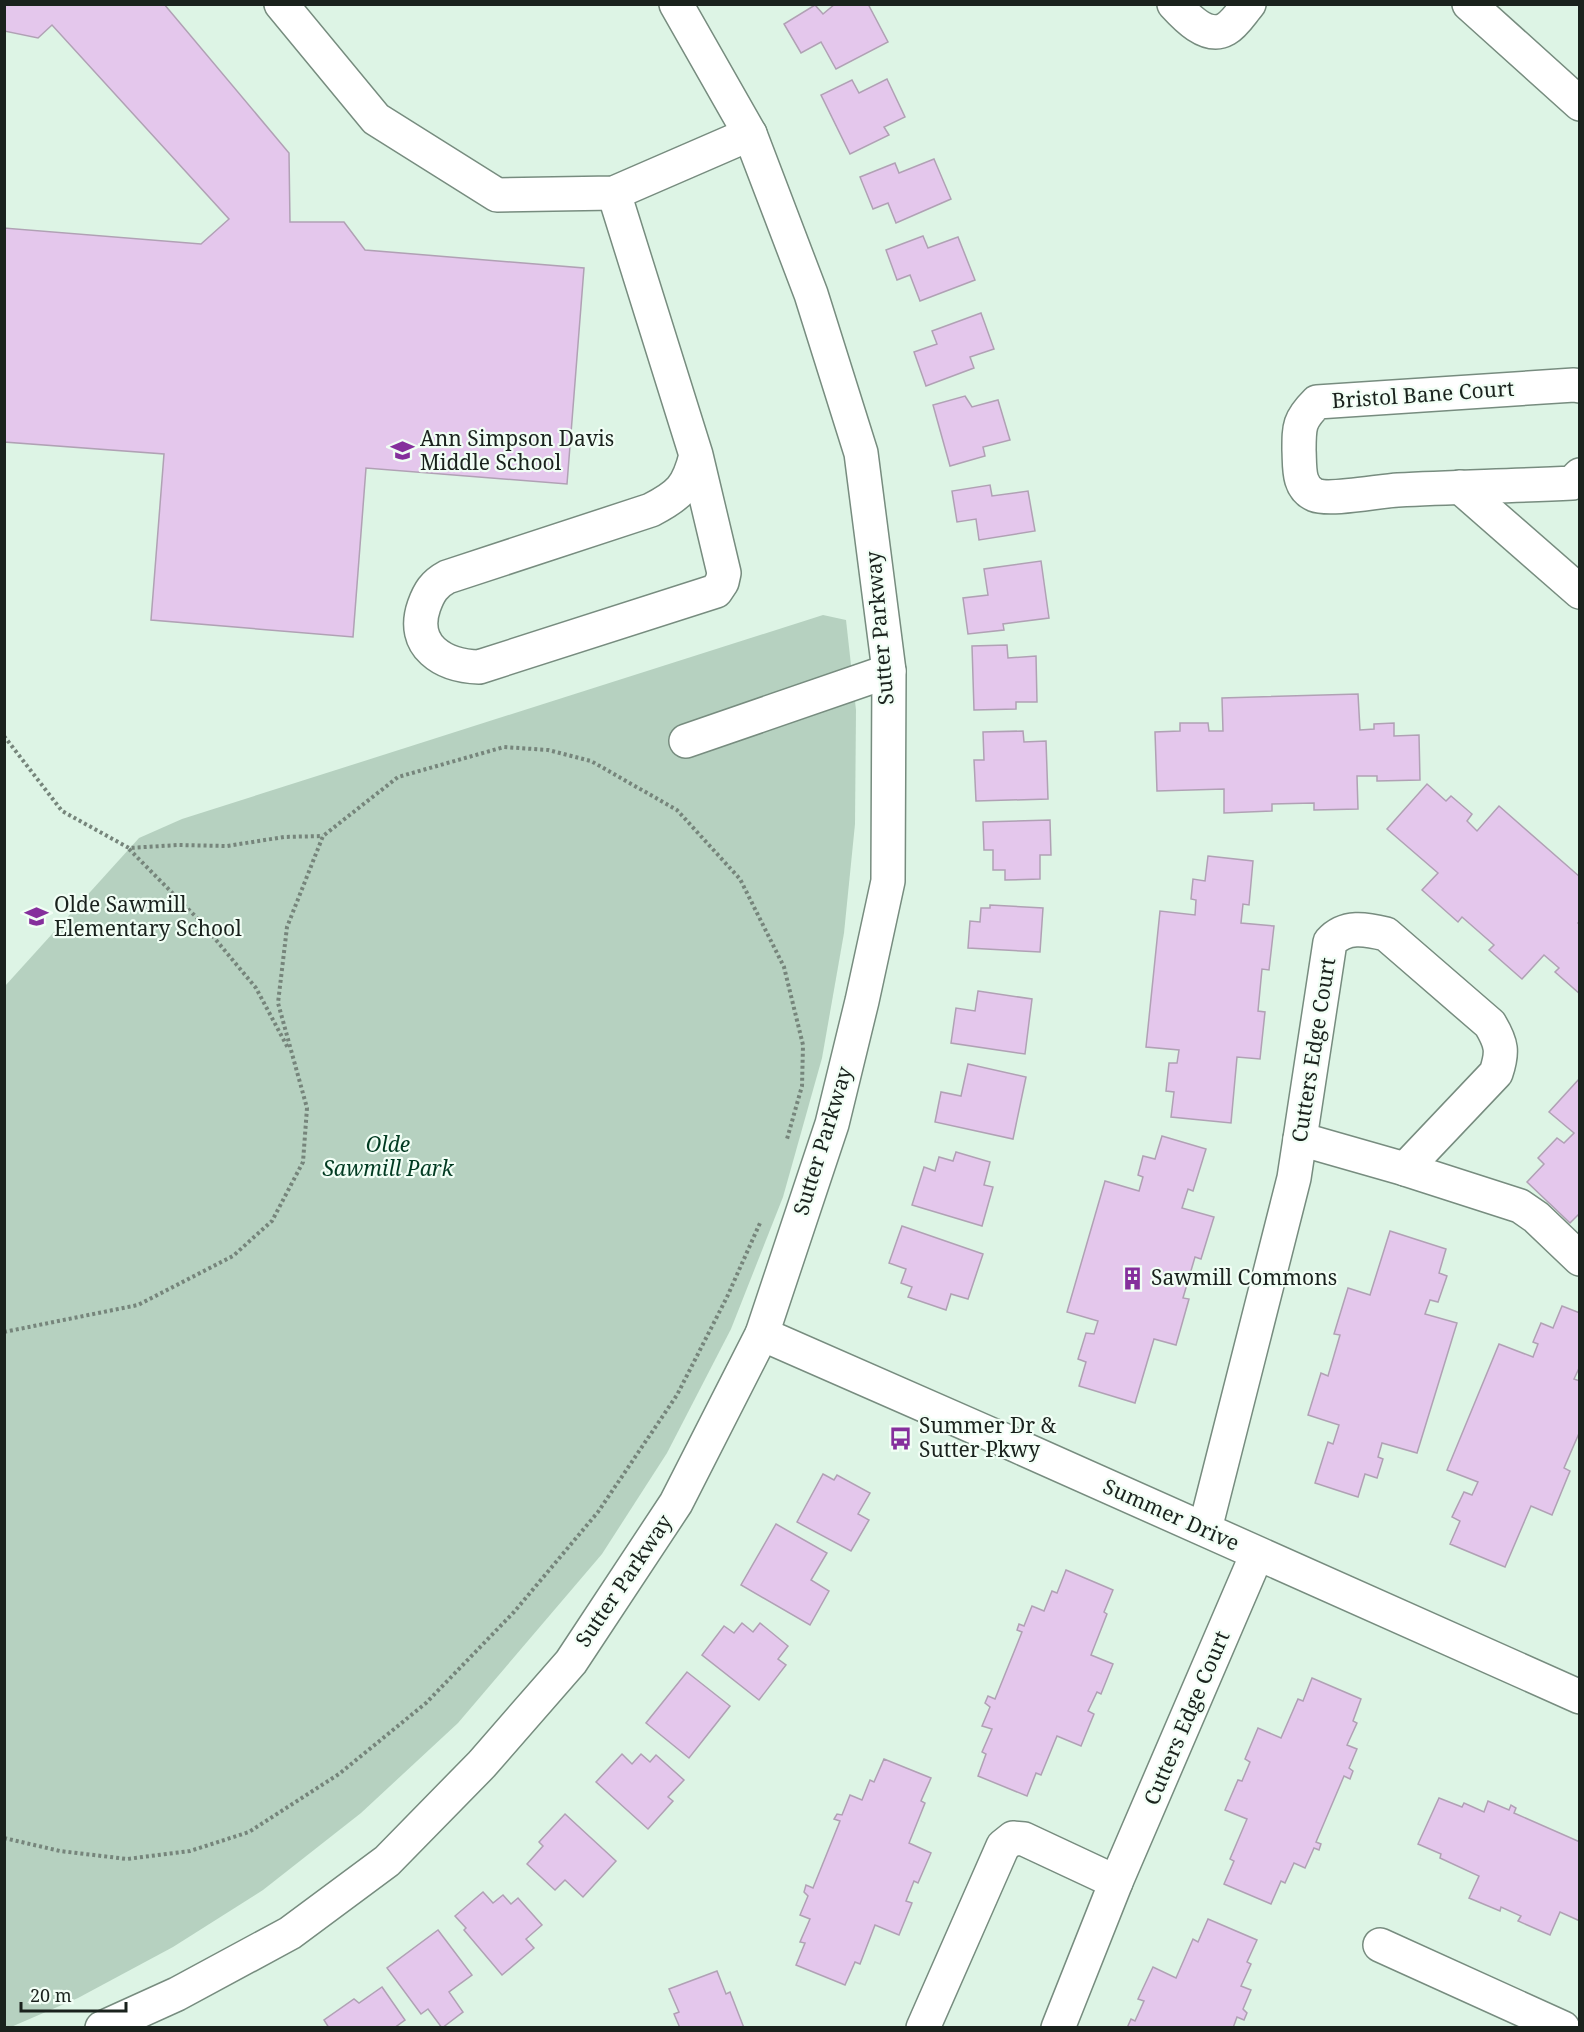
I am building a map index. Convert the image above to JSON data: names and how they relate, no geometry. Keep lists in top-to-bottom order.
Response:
{
  "streets": {
    "street": [
      "Bristol Bane Court",
      "Sutter Parkway",
      "Cutters Edge Court",
      "Summer Drive"
    ]
  },
  "crossings": [
    ["Sutter Parkway", "Summer Drive"],
    ["Cutters Edge Court", "Summer Drive"]
  ],
  "parks": ["Olde Sawmill Park"],
  "places": {
    "school or university": ["Ann Simpson Davis Middle School", "Olde Sawmill Elementary School"],
    "building": ["Sawmill Commons"],
    "bus stop": ["Summer Dr & Sutter Pkwy"]
  },
  "scale_bar": "20 m"
}
